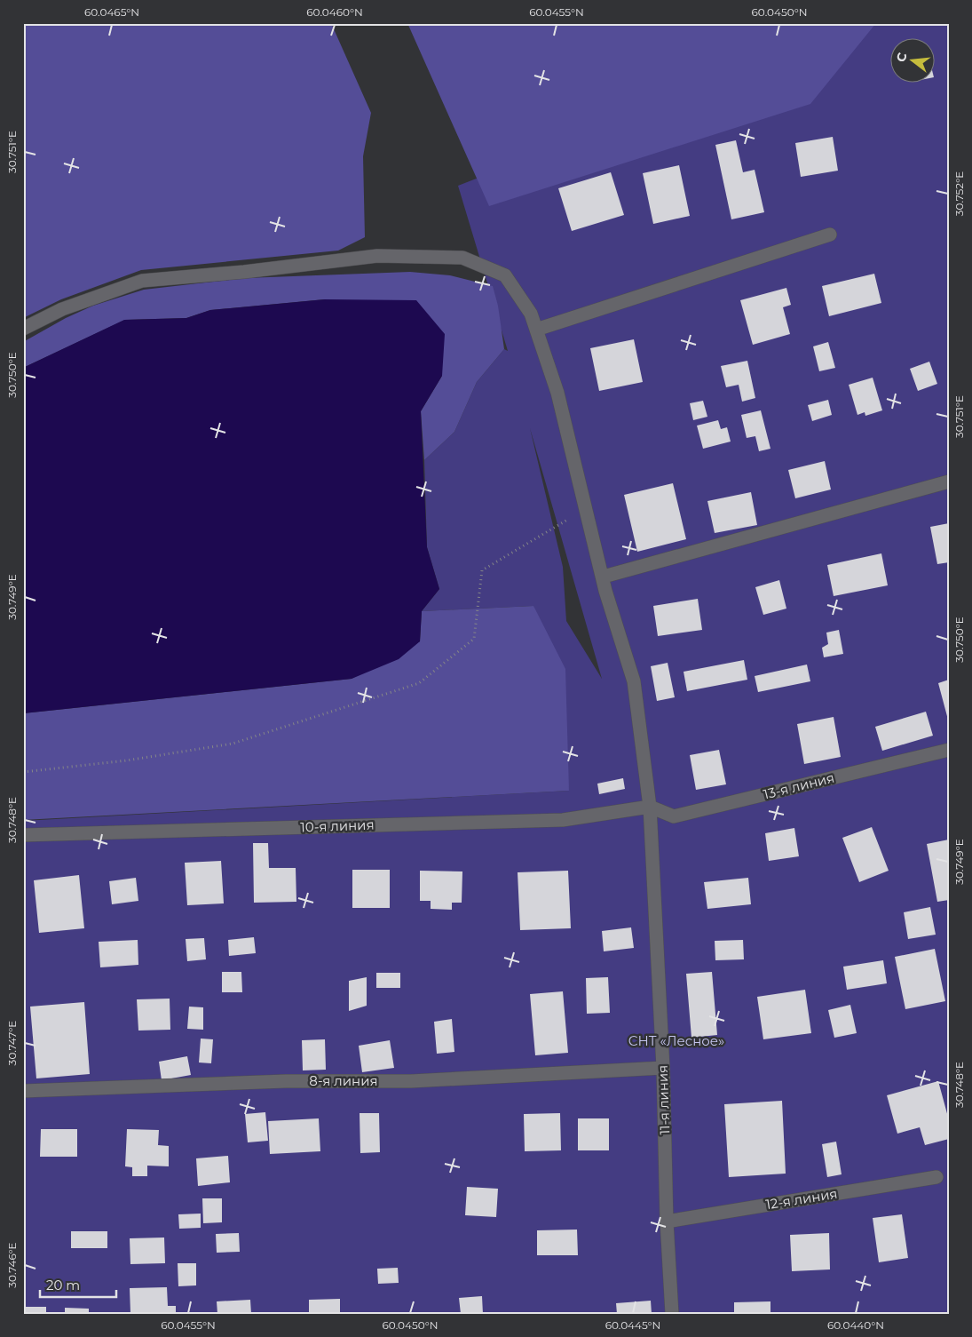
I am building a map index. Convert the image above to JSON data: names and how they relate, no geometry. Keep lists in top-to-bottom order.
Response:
{
  "streets": {
    "street": [
      "13-я линия",
      "10-я линия",
      "8-я линия",
      "11-я линия",
      "12-я линия"
    ]
  },
  "crossings": [
    ["13-я линия", "10-я линия"],
    ["13-я линия", "11-я линия"],
    ["10-я линия", "11-я линия"],
    ["8-я линия", "11-я линия"],
    ["11-я линия", "12-я линия"]
  ],
  "parks": ["СНТ «Лесное»"],
  "scale_bar": "20 m",
  "north": "left",
  "coordinates": [
    "60.0465°N",
    "60.0460°N",
    "60.0455°N",
    "60.0450°N",
    "30.751°E",
    "30.752°E",
    "30.750°E",
    "30.749°E",
    "30.748°E",
    "30.747°E",
    "30.746°E",
    "60.0445°N",
    "60.0440°N"
  ]
}
